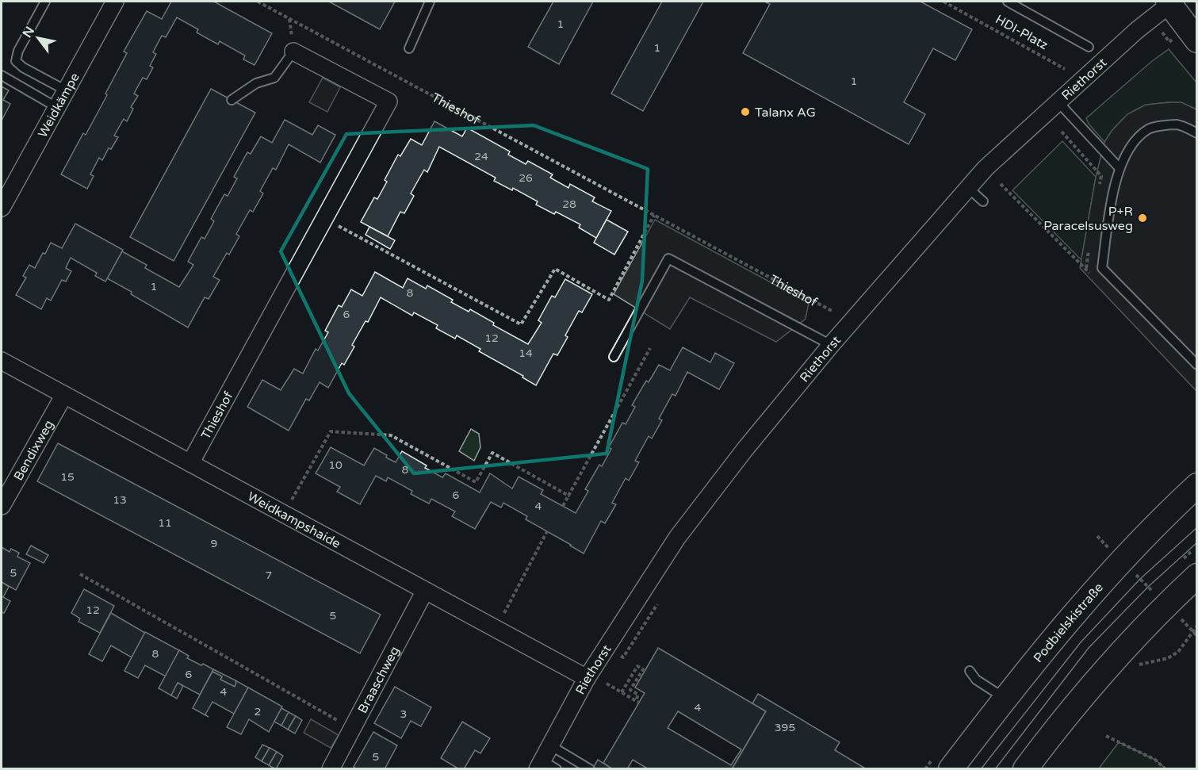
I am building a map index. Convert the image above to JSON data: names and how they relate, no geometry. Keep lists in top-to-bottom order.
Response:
{
  "streets": {
    "main road": ["Podbielskistraße"],
    "street": [
      "Riethorst",
      "Weidkämpe",
      "Thieshof",
      "Bendixweg",
      "Weidkampshaide",
      "Braaschweg"
    ],
    "lane": ["HDI-Platz"]
  },
  "crossings": [
    ["Riethorst", "Weidkampshaide"],
    ["Thieshof", "Weidkampshaide"],
    ["Bendixweg", "Weidkampshaide"],
    ["Weidkampshaide", "Braaschweg"]
  ],
  "places": ["Talanx AG", "P+R Paracelsusweg"],
  "house_numbers": [
    "1",
    "1",
    "1",
    "24",
    "26",
    "28",
    "1",
    "8",
    "6",
    "12",
    "14",
    "10",
    "8",
    "15",
    "6",
    "13",
    "4",
    "11",
    "9",
    "5",
    "7",
    "12",
    "5",
    "8",
    "6",
    "4",
    "4",
    "2",
    "3",
    "395",
    "5"
  ],
  "north": "top left"
}
